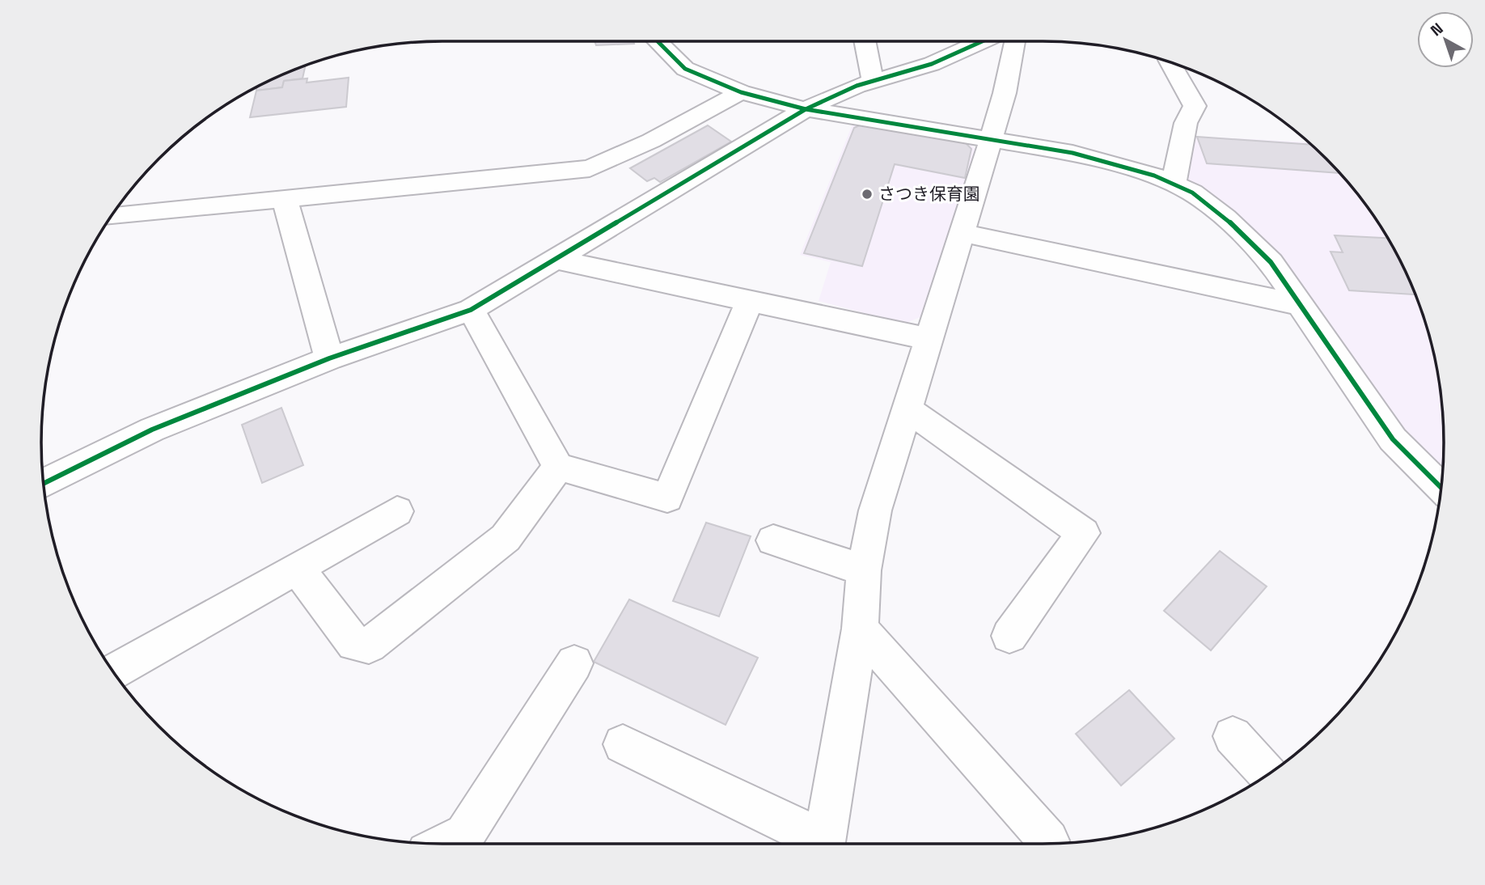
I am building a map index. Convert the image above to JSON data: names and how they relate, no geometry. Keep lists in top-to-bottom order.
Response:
{
  "places": ["さつき保育園"],
  "north": "top left"
}
